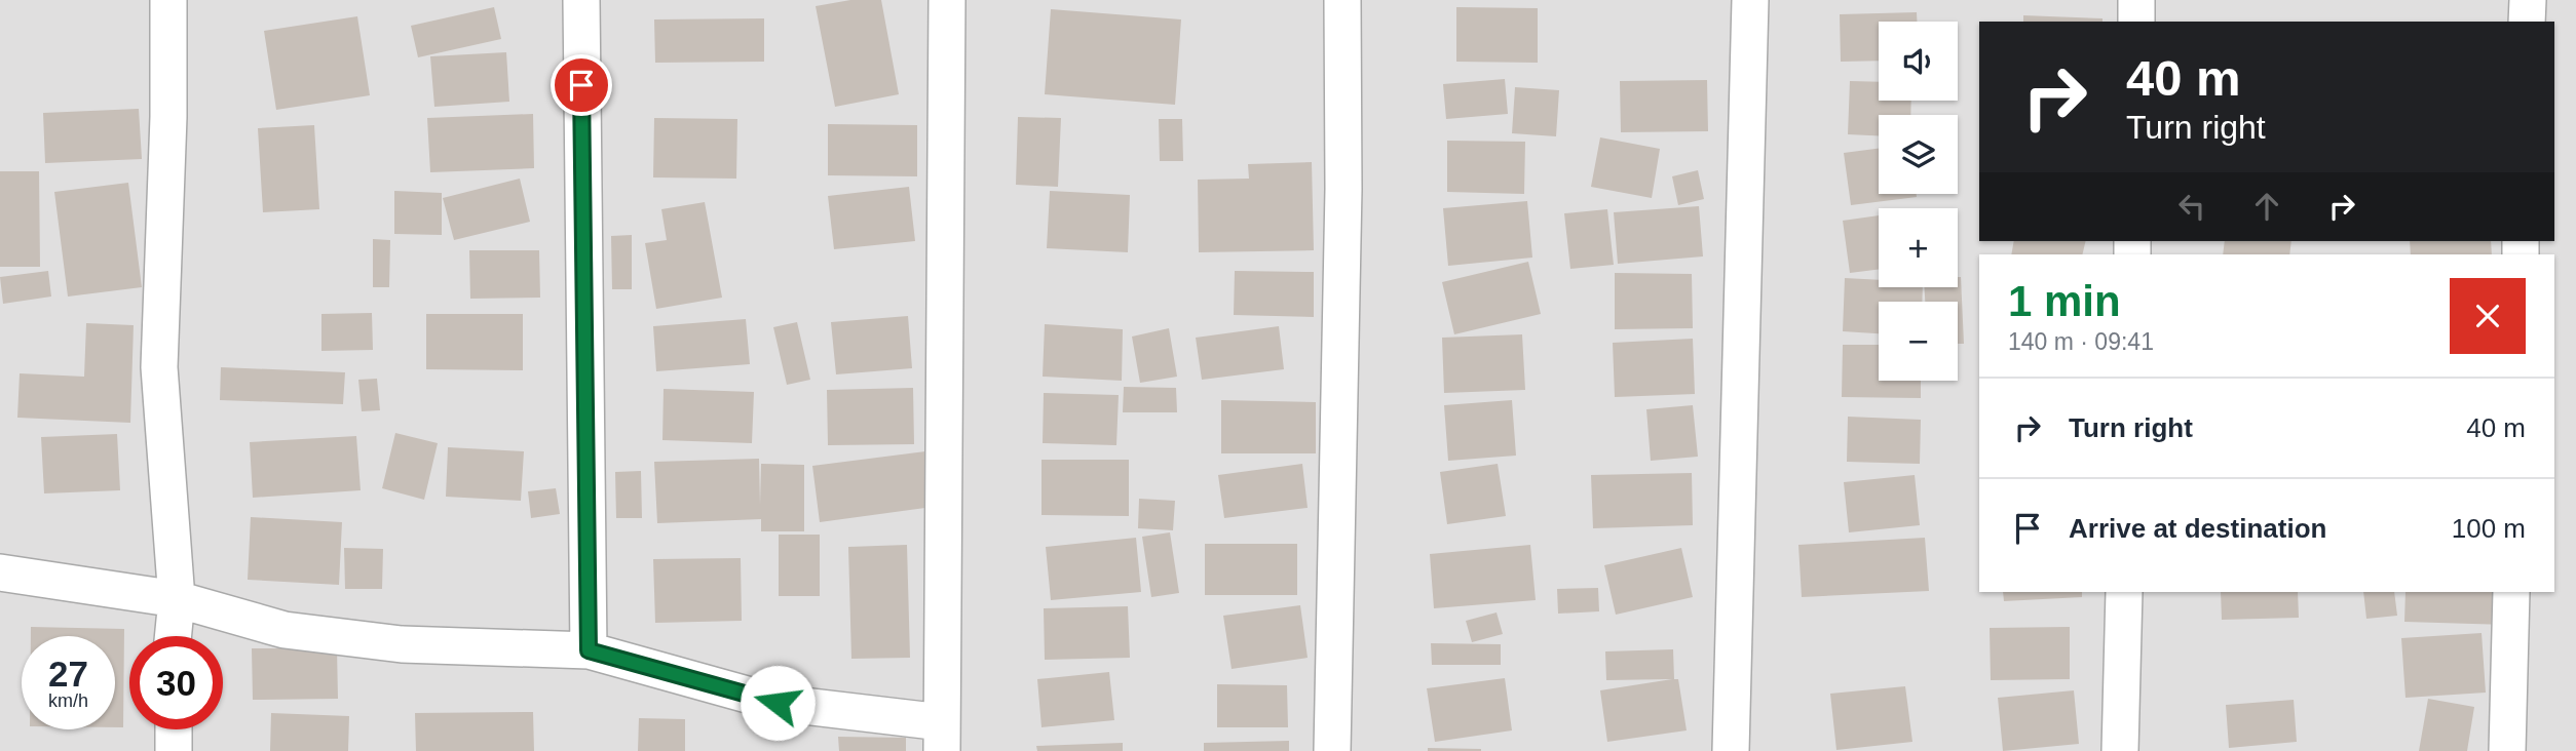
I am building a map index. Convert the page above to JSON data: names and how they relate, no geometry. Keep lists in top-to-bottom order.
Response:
{
  "page": {
    "map_buttons": ["+", "−"],
    "turn": ["40 m", "Turn right"],
    "heading": ["1 min", "140 m · 09:41"],
    "list": [
      {
        "name": "Turn right",
        "value": "40 m"
      },
      {
        "name": "Arrive at destination",
        "value": "100 m"
      }
    ],
    "speed": "27 km/h",
    "limit": "30"
  }
}
